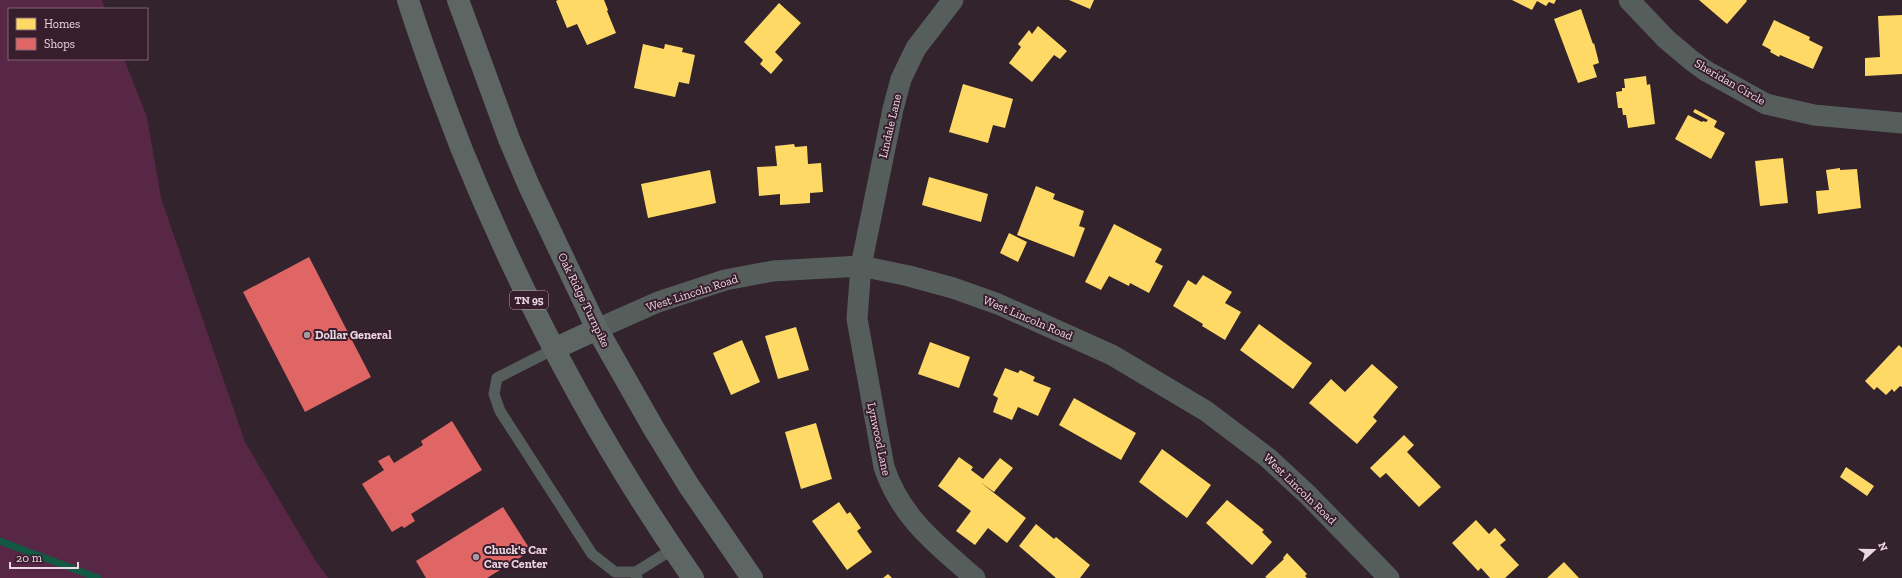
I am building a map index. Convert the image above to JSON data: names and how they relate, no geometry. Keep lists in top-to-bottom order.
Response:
{
  "streets": {
    "highway": ["TN 95", "Oak Ridge Turnpike"],
    "street": [
      "Sheridan Circle",
      "Lindale Lane",
      "West Lincoln Road",
      "Lynwood Lane"
    ]
  },
  "crossings": [
    ["Lindale Lane", "West Lincoln Road"],
    ["Lindale Lane", "Lynwood Lane"],
    ["West Lincoln Road", "Oak Ridge Turnpike"],
    ["West Lincoln Road", "Lynwood Lane"]
  ],
  "places": ["Dollar General", "Chuck's Car Care Center"],
  "legend": ["Homes", "Shops"],
  "scale_bar": "20 m",
  "north": "right"
}
